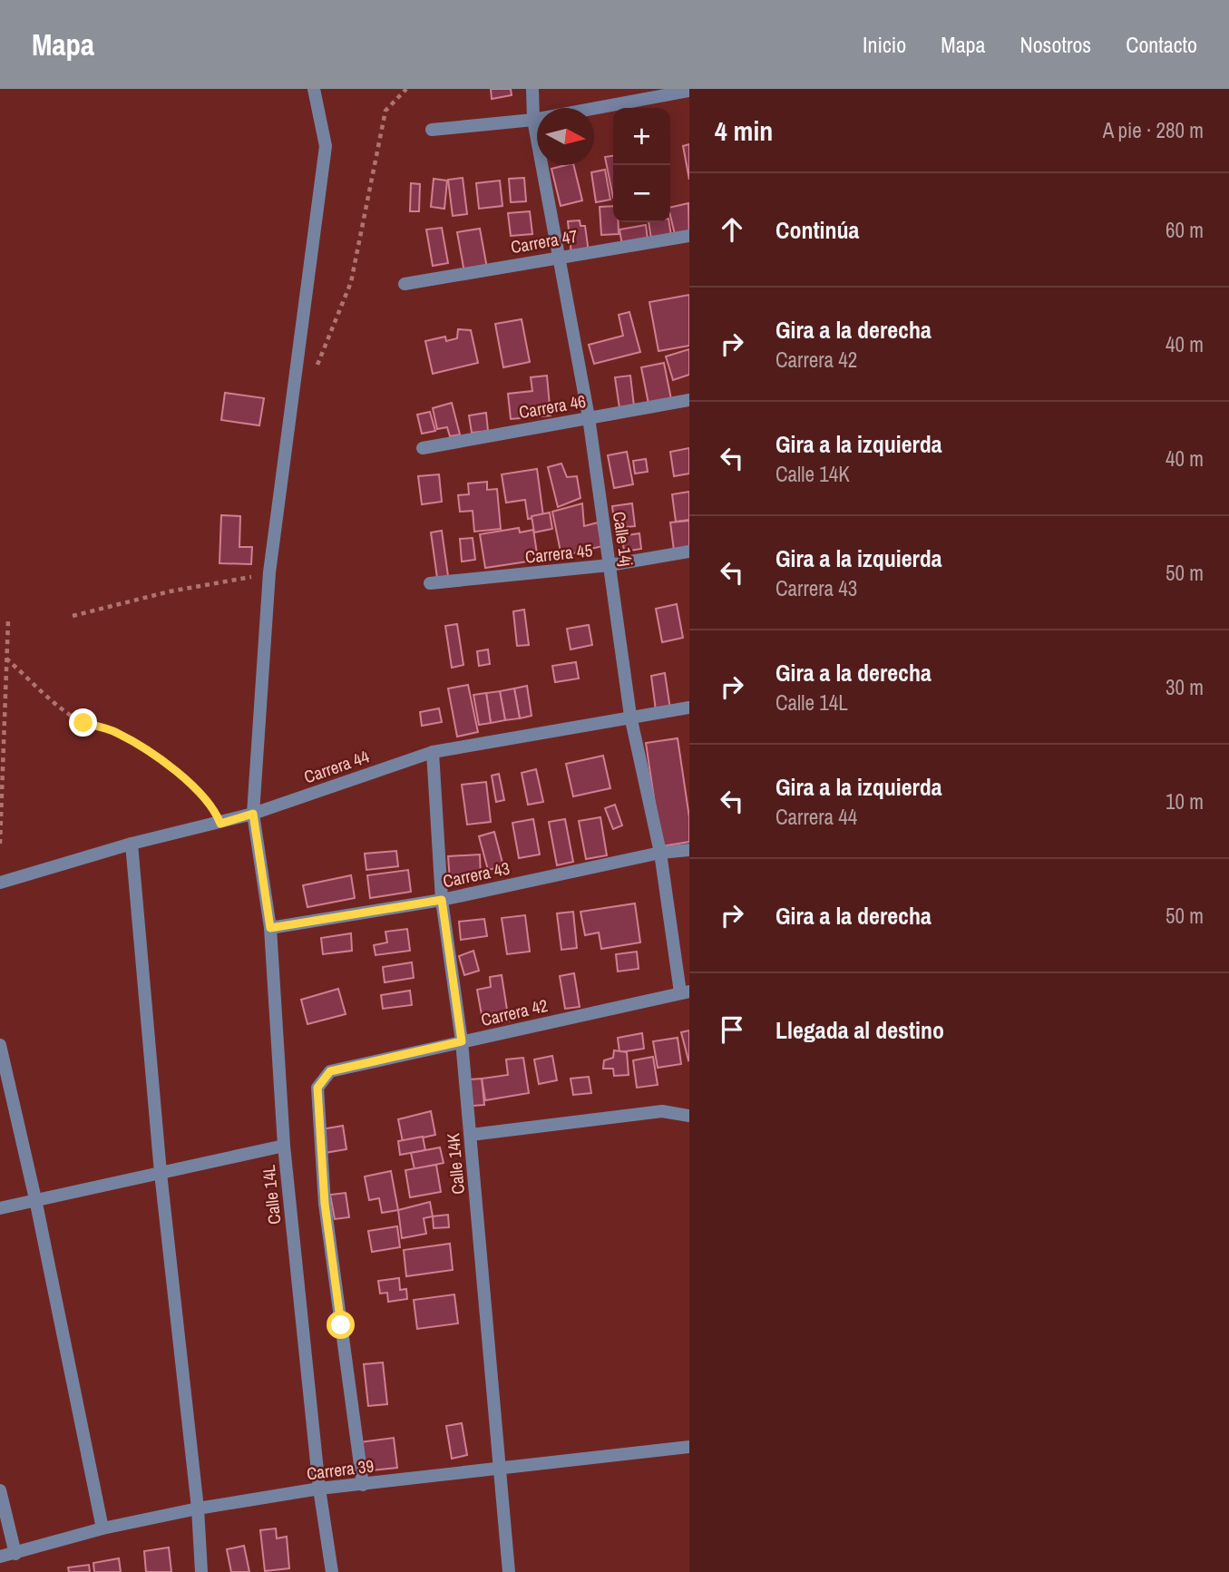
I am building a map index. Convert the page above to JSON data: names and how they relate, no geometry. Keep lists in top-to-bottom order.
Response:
{
  "streets": {
    "street": [
      "Carrera 47",
      "Carrera 46",
      "Calle 14j",
      "Carrera 45",
      "Carrera 44",
      "Carrera 43",
      "Carrera 42",
      "Calle 14K",
      "Calle 14L",
      "Carrera 39"
    ]
  },
  "crossings": [
    ["Carrera 47", "Calle 14j"],
    ["Carrera 46", "Calle 14j"],
    ["Calle 14j", "Carrera 45"],
    ["Calle 14j", "Carrera 44"],
    ["Calle 14j", "Carrera 43"],
    ["Calle 14j", "Carrera 42"],
    ["Carrera 44", "Calle 14K"],
    ["Carrera 44", "Calle 14L"],
    ["Carrera 43", "Calle 14K"],
    ["Carrera 43", "Calle 14L"],
    ["Carrera 42", "Calle 14K"],
    ["Carrera 42", "Carrera 39"],
    ["Calle 14K", "Carrera 39"],
    ["Calle 14L", "Carrera 39"]
  ],
  "north": "right",
  "page": {
    "header": "Mapa",
    "nav": [
      "Inicio",
      "Mapa",
      "Nosotros",
      "Contacto"
    ],
    "heading": ["4 min", "A pie · 280 m"],
    "map_buttons": ["+", "−"],
    "list": [
      ["Continúa", "60 m"],
      ["Gira a la derecha", "Carrera 42", "40 m"],
      ["Gira a la izquierda", "Calle 14K", "40 m"],
      ["Gira a la izquierda", "Carrera 43", "50 m"],
      ["Gira a la derecha", "Calle 14L", "30 m"],
      ["Gira a la izquierda", "Carrera 44", "10 m"],
      ["Gira a la derecha", "50 m"],
      "Llegada al destino"
    ]
  }
}
